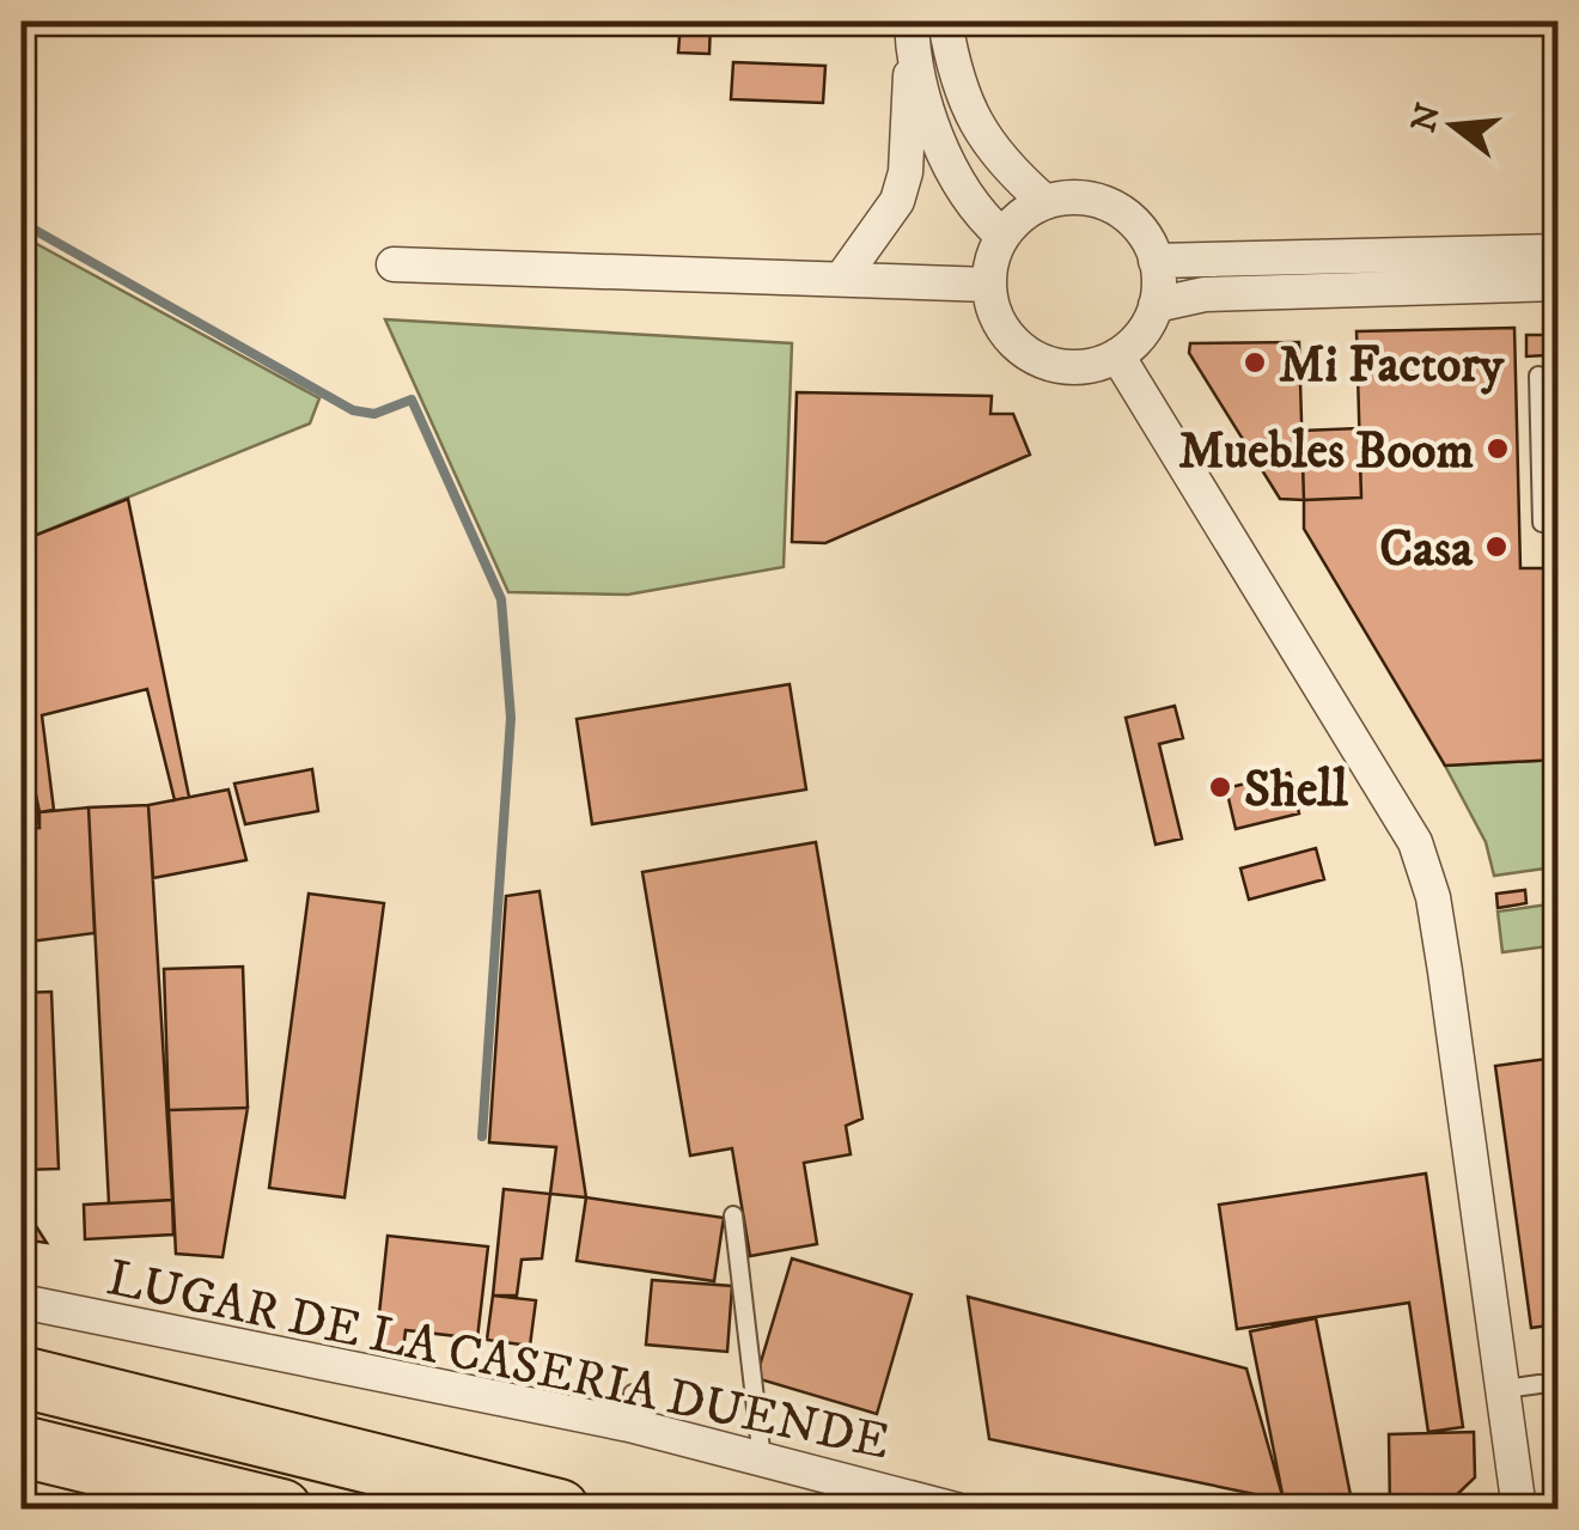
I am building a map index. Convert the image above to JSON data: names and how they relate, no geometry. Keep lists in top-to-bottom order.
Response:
{
  "streets": {
    "street": ["LUGAR DE LA CASERIA DUENDE"]
  },
  "places": [
    "Mi Factory",
    "Muebles Boom",
    "Casa",
    "Shell"
  ],
  "north": "left"
}
